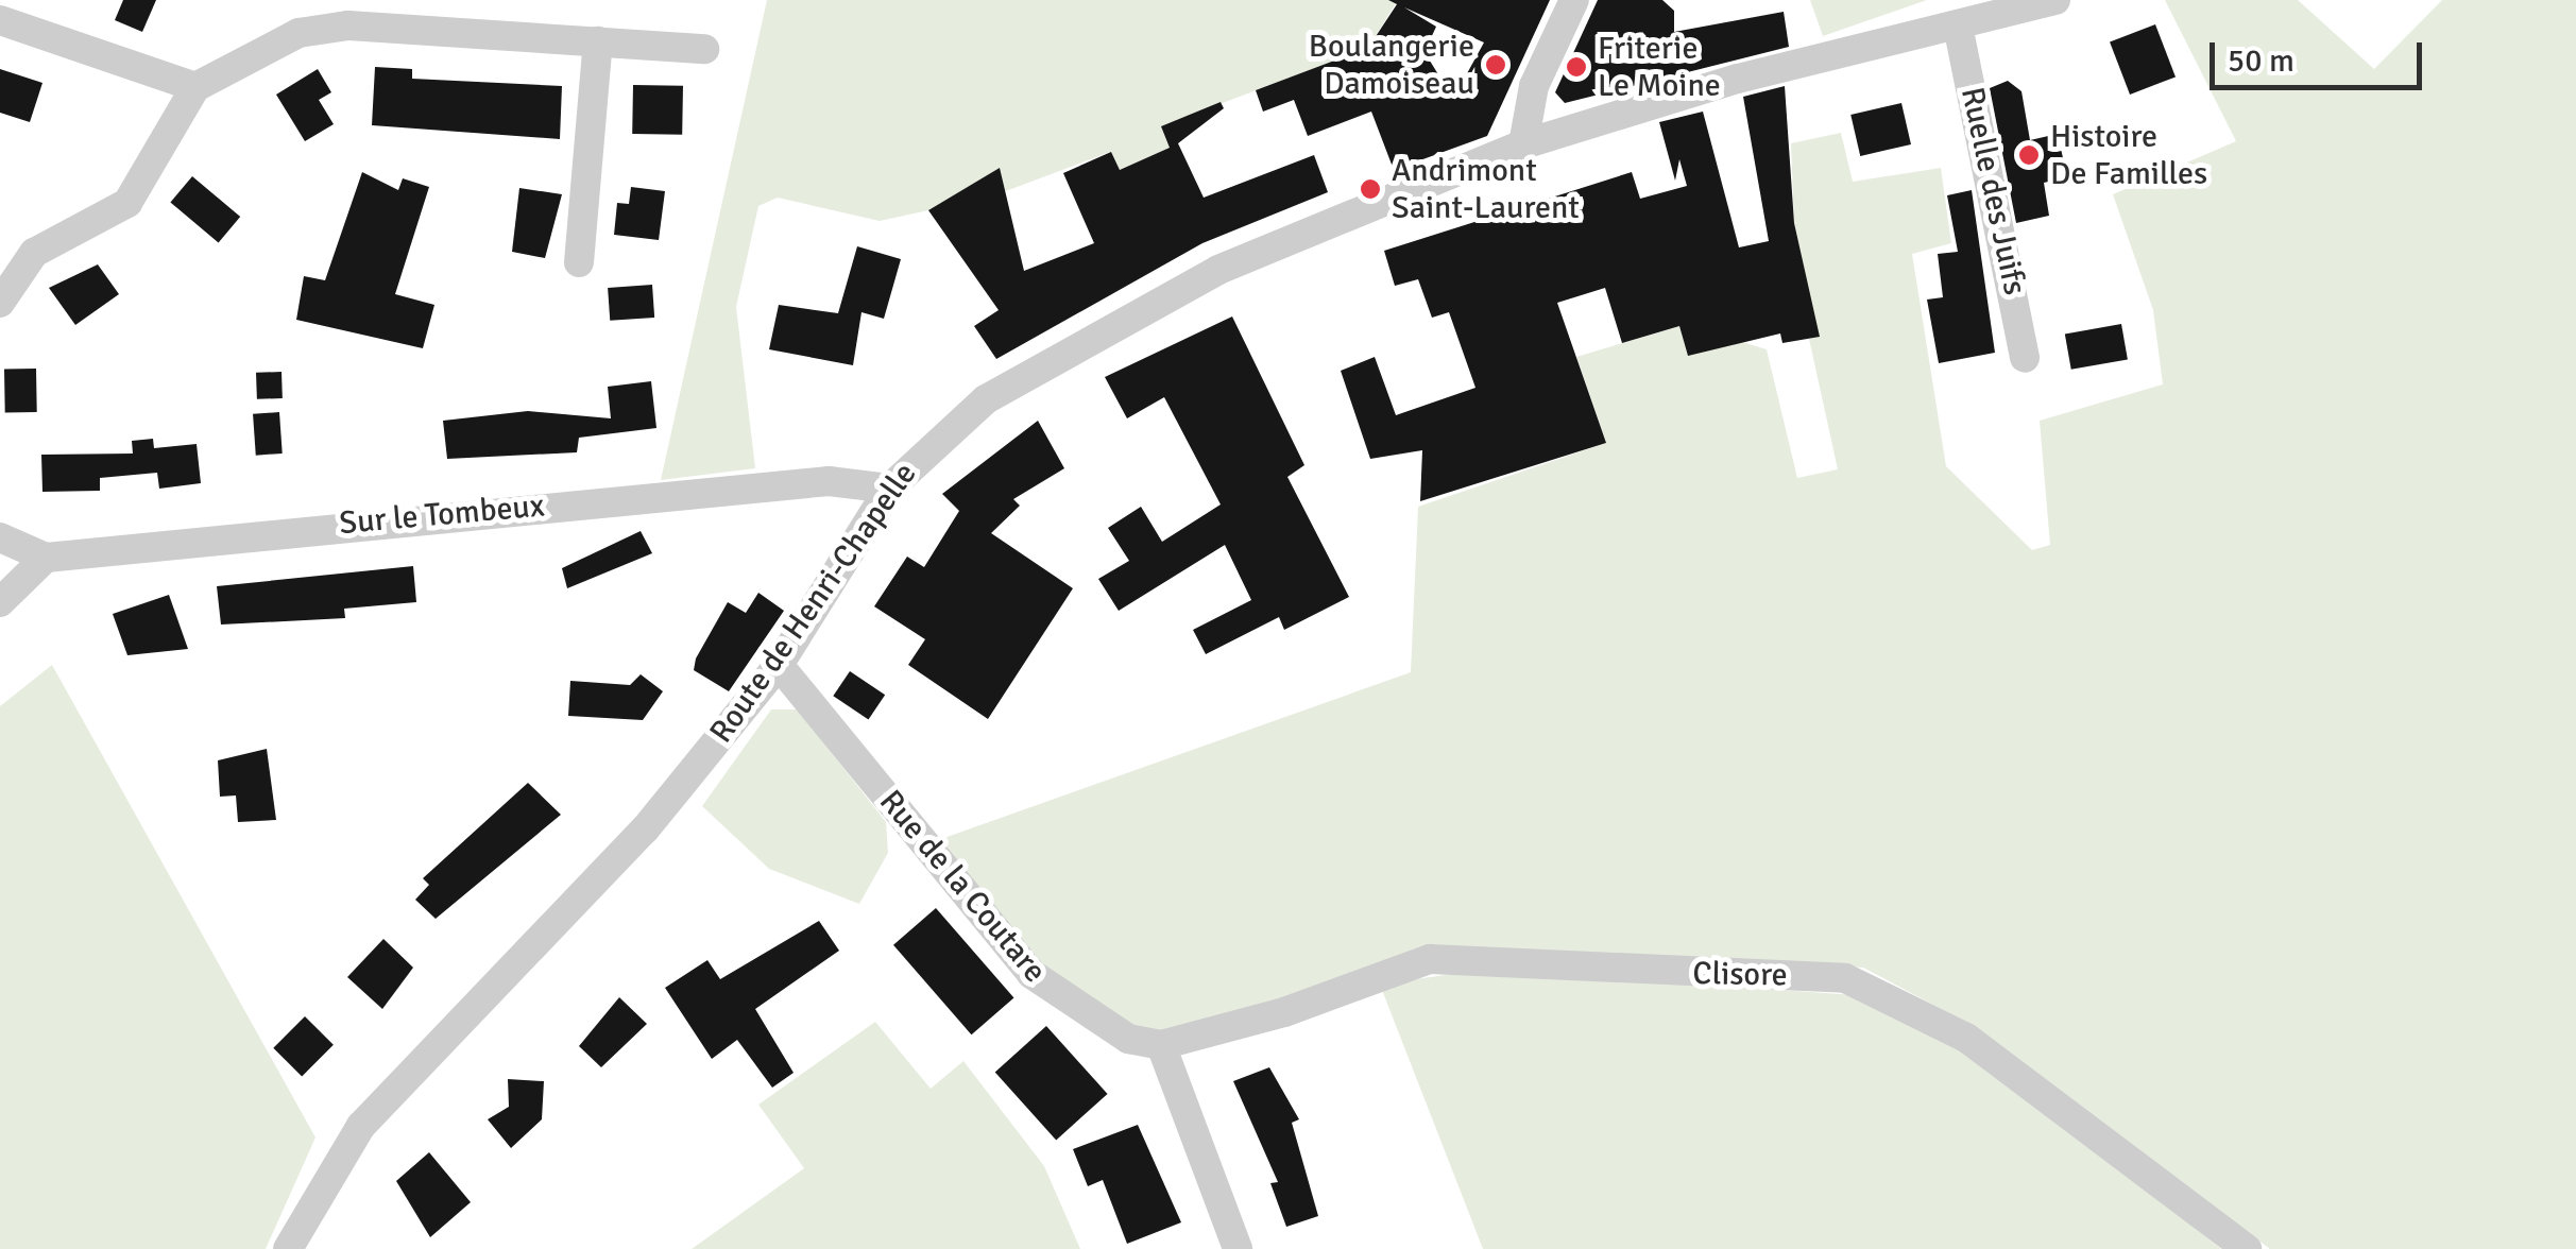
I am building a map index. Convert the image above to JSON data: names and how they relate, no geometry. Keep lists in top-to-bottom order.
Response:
{
  "streets": {
    "street": [
      "Ruelle des Juifs",
      "Sur le Tombeux",
      "Route de Henri-Chapelle",
      "Rue de la Coutare",
      "Clisore"
    ]
  },
  "crossings": [
    ["Ruelle des Juifs", "Route de Henri-Chapelle"],
    ["Sur le Tombeux", "Route de Henri-Chapelle"],
    ["Route de Henri-Chapelle", "Rue de la Coutare"],
    ["Rue de la Coutare", "Clisore"]
  ],
  "places": [
    "Boulangerie Damoiseau",
    "Friterie Le Moine",
    "Histoire De Familles",
    "Andrimont Saint-Laurent"
  ],
  "scale_bar": "50 m"
}
